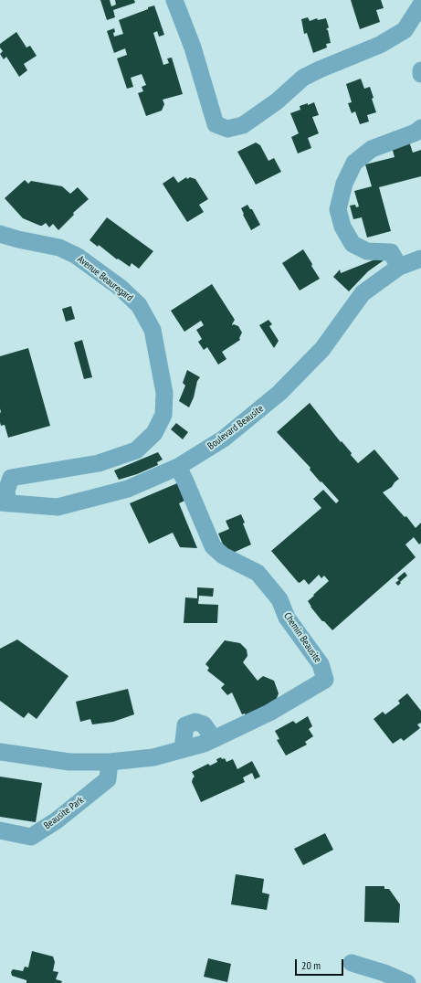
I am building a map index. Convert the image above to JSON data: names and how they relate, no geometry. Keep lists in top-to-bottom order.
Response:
{
  "streets": {
    "street": [
      "Avenue Beauregard",
      "Boulevard Beausite",
      "Chemin Beausite",
      "Beausite Park"
    ]
  },
  "crossings": [
    ["Avenue Beauregard", "Boulevard Beausite"],
    ["Boulevard Beausite", "Chemin Beausite"],
    ["Chemin Beausite", "Beausite Park"]
  ],
  "scale_bar": "20 m"
}
